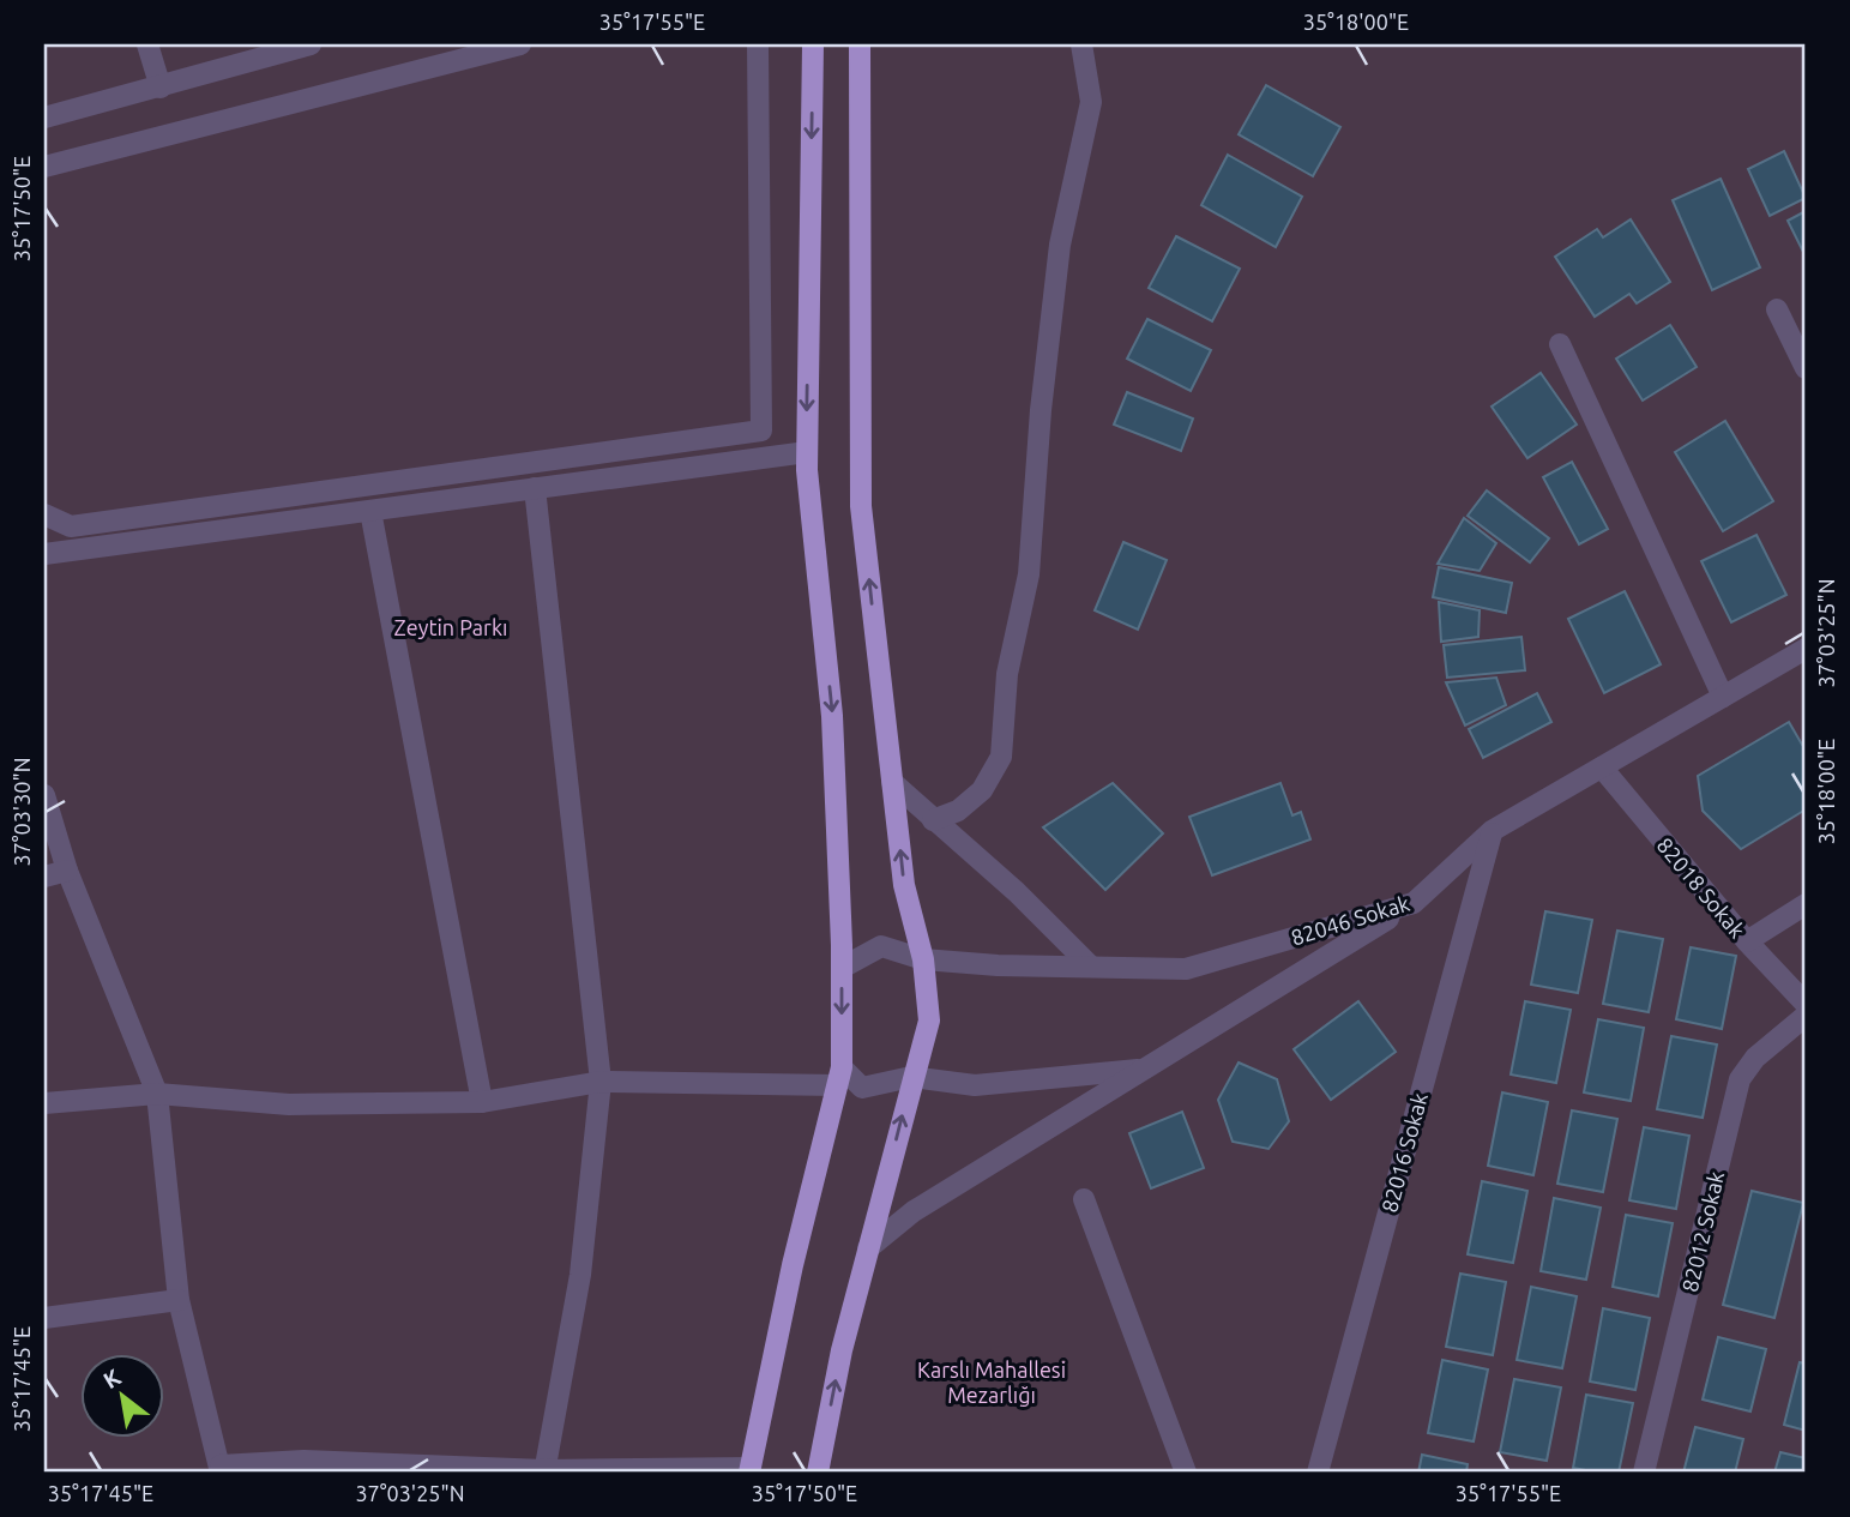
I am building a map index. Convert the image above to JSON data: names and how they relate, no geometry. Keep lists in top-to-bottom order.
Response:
{
  "streets": {
    "street": [
      "82018 Sokak",
      "82046 Sokak",
      "82016 Sokak",
      "82012 Sokak"
    ]
  },
  "crossings": [
    ["82018 Sokak", "82046 Sokak"],
    ["82046 Sokak", "82016 Sokak"]
  ],
  "parks": ["Zeytin Parkı", "Karslı Mahallesi Mezarlığı"],
  "north": "top left",
  "coordinates": [
    "35°17'55\"E",
    "35°18'00\"E",
    "35°17'50\"E",
    "37°03'25\"N",
    "37°03'30\"N",
    "35°17'45\"E"
  ]
}
